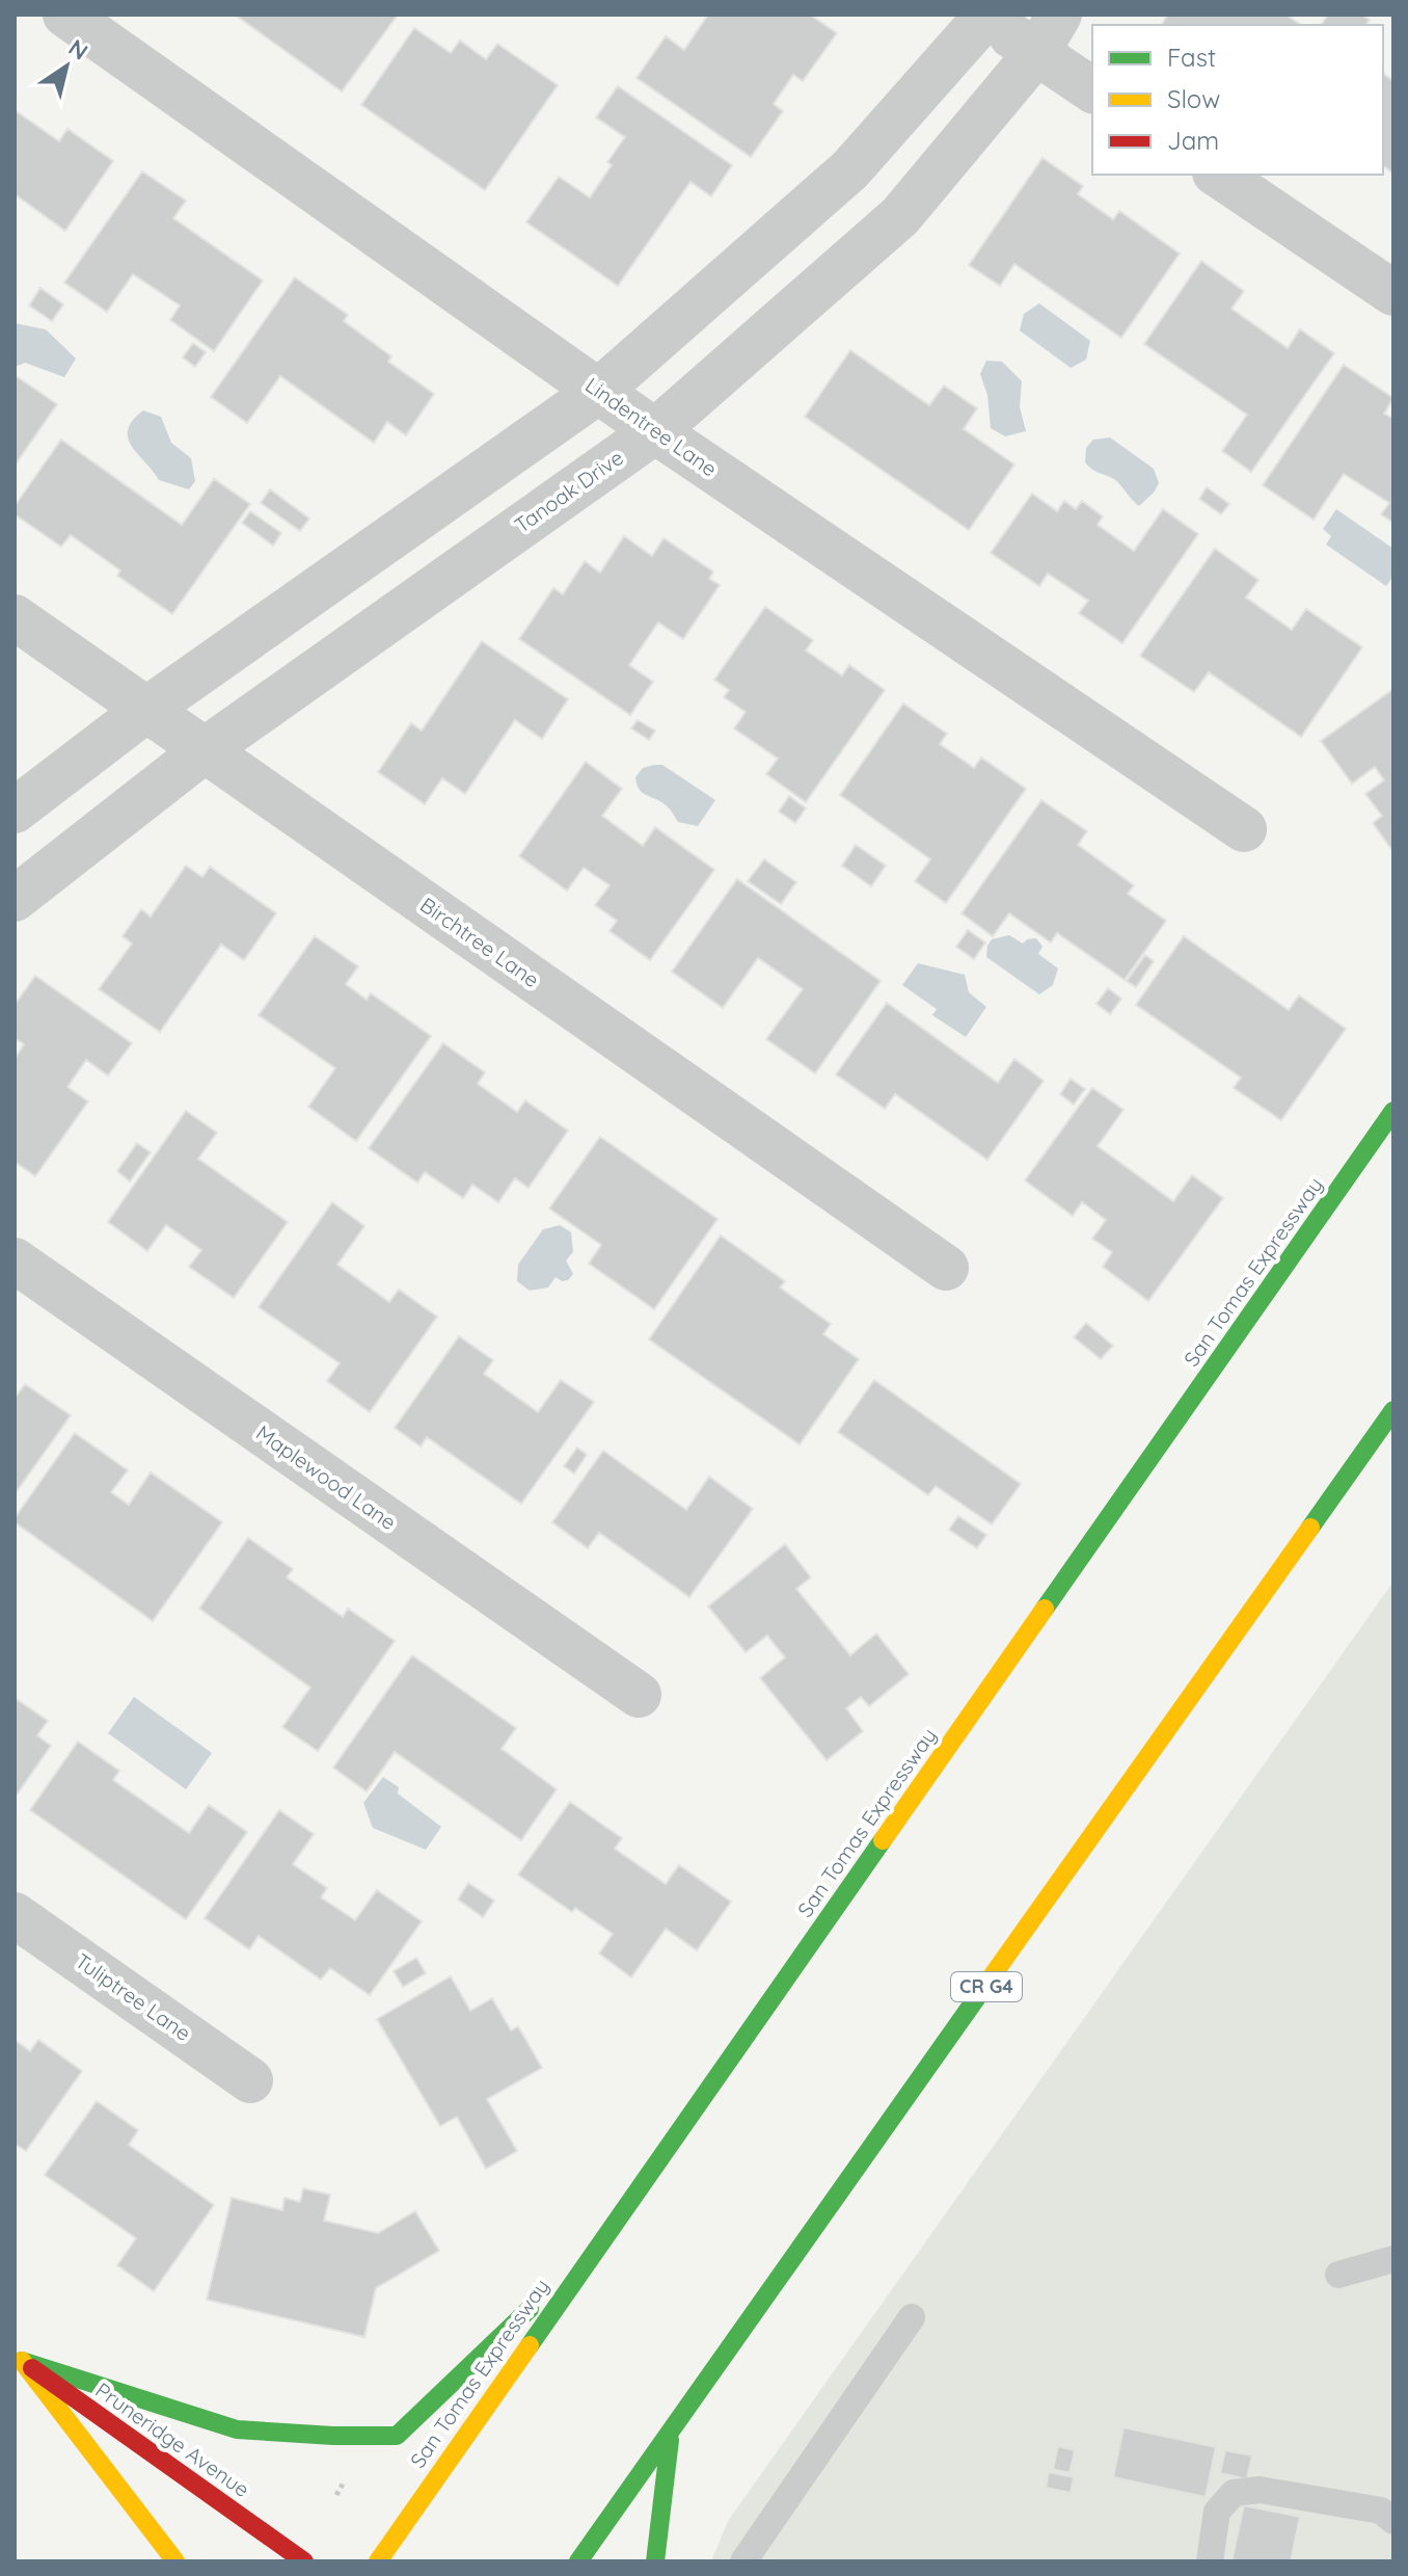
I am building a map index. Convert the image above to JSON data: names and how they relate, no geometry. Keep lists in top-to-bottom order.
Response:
{
  "streets": {
    "main road": ["San Tomas Expressway", "CR G4", "Pruneridge Avenue"],
    "street": [
      "Lindentree Lane",
      "Tanoak Drive",
      "Birchtree Lane",
      "Maplewood Lane",
      "Tuliptree Lane"
    ]
  },
  "crossings": [
    ["Lindentree Lane", "Tanoak Drive"],
    ["Tanoak Drive", "Birchtree Lane"]
  ],
  "legend": ["Fast", "Slow", "Jam"],
  "north": "top right"
}
